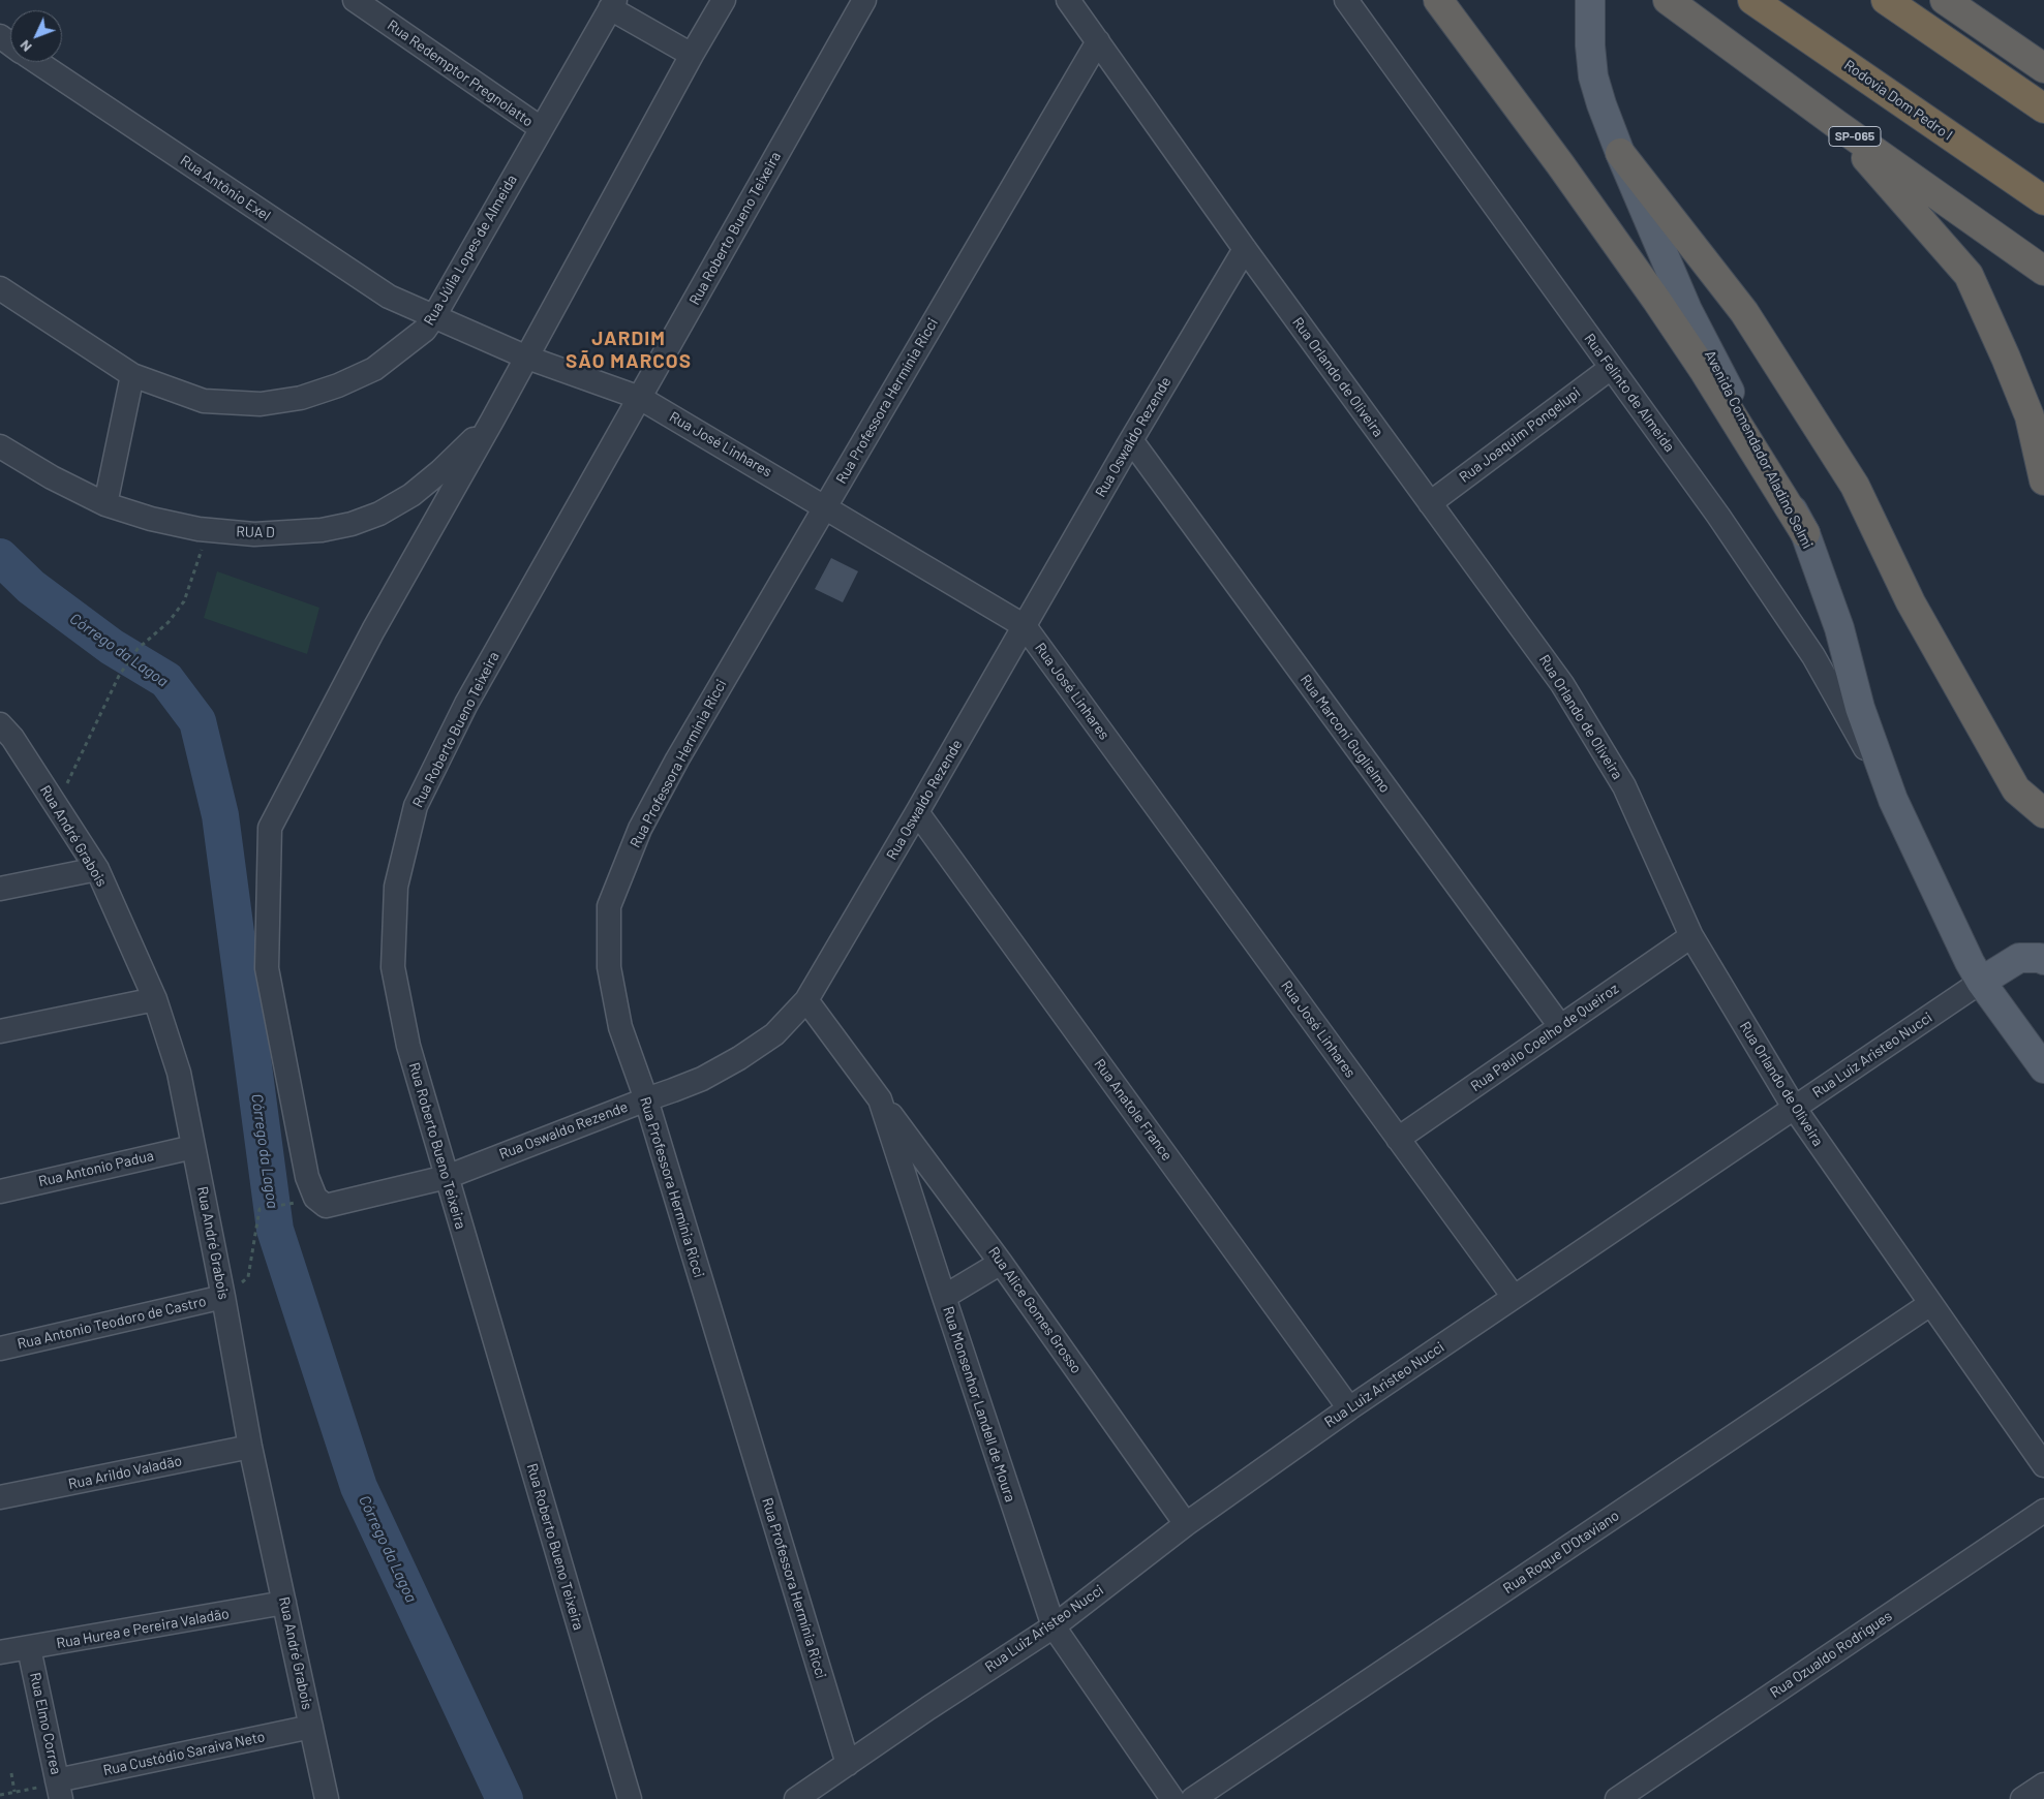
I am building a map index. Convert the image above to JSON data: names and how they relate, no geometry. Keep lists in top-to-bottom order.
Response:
{
  "streets": {
    "highway": ["Rodovia Dom Pedro I", "SP-065"],
    "main road": ["Avenida Comendador Aladino Selmi"],
    "street": [
      "Rua Redemptor Pregnolatto",
      "Rua Antônio Exel",
      "Rua Roberto Bueno Teixeira",
      "Rua Júlia Lopes de Almeida",
      "Rua Orlando de Oliveira",
      "Rua Felinto de Almeida",
      "Rua Professora Hermínia Ricci",
      "Rua Joaquim Pongelupi",
      "Rua Oswaldo Rezende",
      "Rua José Linhares",
      "RUA D",
      "Rua Marconi Guglielmo",
      "Rua André Grabois",
      "Rua Paulo Coelho de Queiroz",
      "Rua Luiz Aristeo Nucci",
      "Rua Anatole France",
      "Rua Antonio Padua",
      "Rua Alice Gomes Grosso",
      "Rua Antonio Teodoro de Castro",
      "Rua Monsenhor Landell de Moura",
      "Rua Arildo Valadão",
      "Rua Roque D'Otaviano",
      "Rua Hurea e Pereira Valadão",
      "Rua Ozualdo Rodrigues",
      "Rua Elmo Correa",
      "Rua Custódio Saraiva Neto"
    ]
  },
  "crossings": [
    ["Rua Redemptor Pregnolatto", "Rua Júlia Lopes de Almeida"],
    ["Rua Antônio Exel", "Rua Júlia Lopes de Almeida"],
    ["Rua Antônio Exel", "Rua José Linhares"],
    ["Rua Roberto Bueno Teixeira", "Rua Oswaldo Rezende"],
    ["Rua Roberto Bueno Teixeira", "Rua José Linhares"],
    ["Rua Júlia Lopes de Almeida", "Rua José Linhares"],
    ["Rua Orlando de Oliveira", "Rua Professora Hermínia Ricci"],
    ["Rua Orlando de Oliveira", "Rua Joaquim Pongelupi"],
    ["Rua Orlando de Oliveira", "Rua Oswaldo Rezende"],
    ["Rua Orlando de Oliveira", "Rua Paulo Coelho de Queiroz"],
    ["Rua Orlando de Oliveira", "Rua Luiz Aristeo Nucci"],
    ["Rua Orlando de Oliveira", "Rua Roque D'Otaviano"],
    ["Rua Felinto de Almeida", "Rua Joaquim Pongelupi"],
    ["Rua Felinto de Almeida", "Avenida Comendador Aladino Selmi"],
    ["Rua Professora Hermínia Ricci", "Rua Oswaldo Rezende"],
    ["Rua Professora Hermínia Ricci", "Rua José Linhares"],
    ["Rua Professora Hermínia Ricci", "Rua Luiz Aristeo Nucci"],
    ["Rua Oswaldo Rezende", "Rua José Linhares"],
    ["Rua Oswaldo Rezende", "RUA D"],
    ["Rua Oswaldo Rezende", "Rua Marconi Guglielmo"],
    ["Rua Oswaldo Rezende", "Rua Anatole France"],
    ["Rua Oswaldo Rezende", "Rua Monsenhor Landell de Moura"],
    ["Rua José Linhares", "Rua Paulo Coelho de Queiroz"],
    ["Rua José Linhares", "Rua Luiz Aristeo Nucci"],
    ["Avenida Comendador Aladino Selmi", "Rua Luiz Aristeo Nucci"],
    ["Rua Marconi Guglielmo", "Rua Paulo Coelho de Queiroz"],
    ["Rua André Grabois", "Rua Antonio Padua"],
    ["Rua André Grabois", "Rua Antonio Teodoro de Castro"],
    ["Rua André Grabois", "Rua Arildo Valadão"],
    ["Rua André Grabois", "Rua Hurea e Pereira Valadão"],
    ["Rua André Grabois", "Rua Custódio Saraiva Neto"],
    ["Rua Luiz Aristeo Nucci", "Rua Anatole France"],
    ["Rua Luiz Aristeo Nucci", "Rua Alice Gomes Grosso"],
    ["Rua Luiz Aristeo Nucci", "Rua Monsenhor Landell de Moura"],
    ["Rua Alice Gomes Grosso", "Rua Monsenhor Landell de Moura"],
    ["Rua Hurea e Pereira Valadão", "Rua Elmo Correa"],
    ["Rua Elmo Correa", "Rua Custódio Saraiva Neto"]
  ],
  "districts": ["JARDIM SÃO MARCOS"],
  "water": ["Córrego da Lagoa"],
  "north": "bottom left"
}
